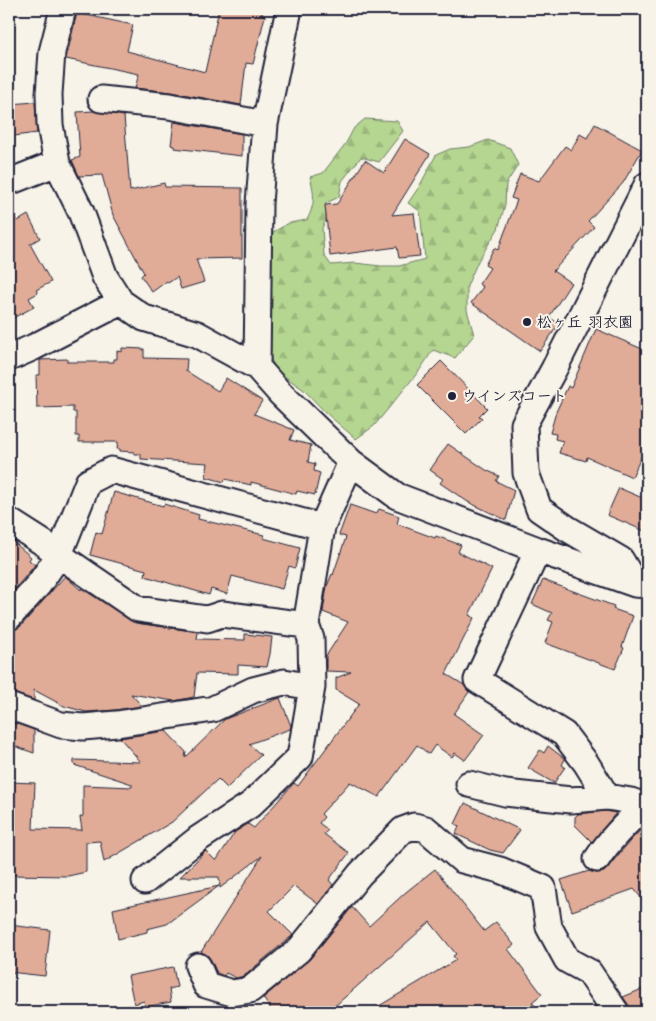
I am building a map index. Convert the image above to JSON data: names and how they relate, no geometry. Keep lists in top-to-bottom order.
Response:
{
  "places": ["松ヶ丘 羽衣園", "ウインズコート"]
}
